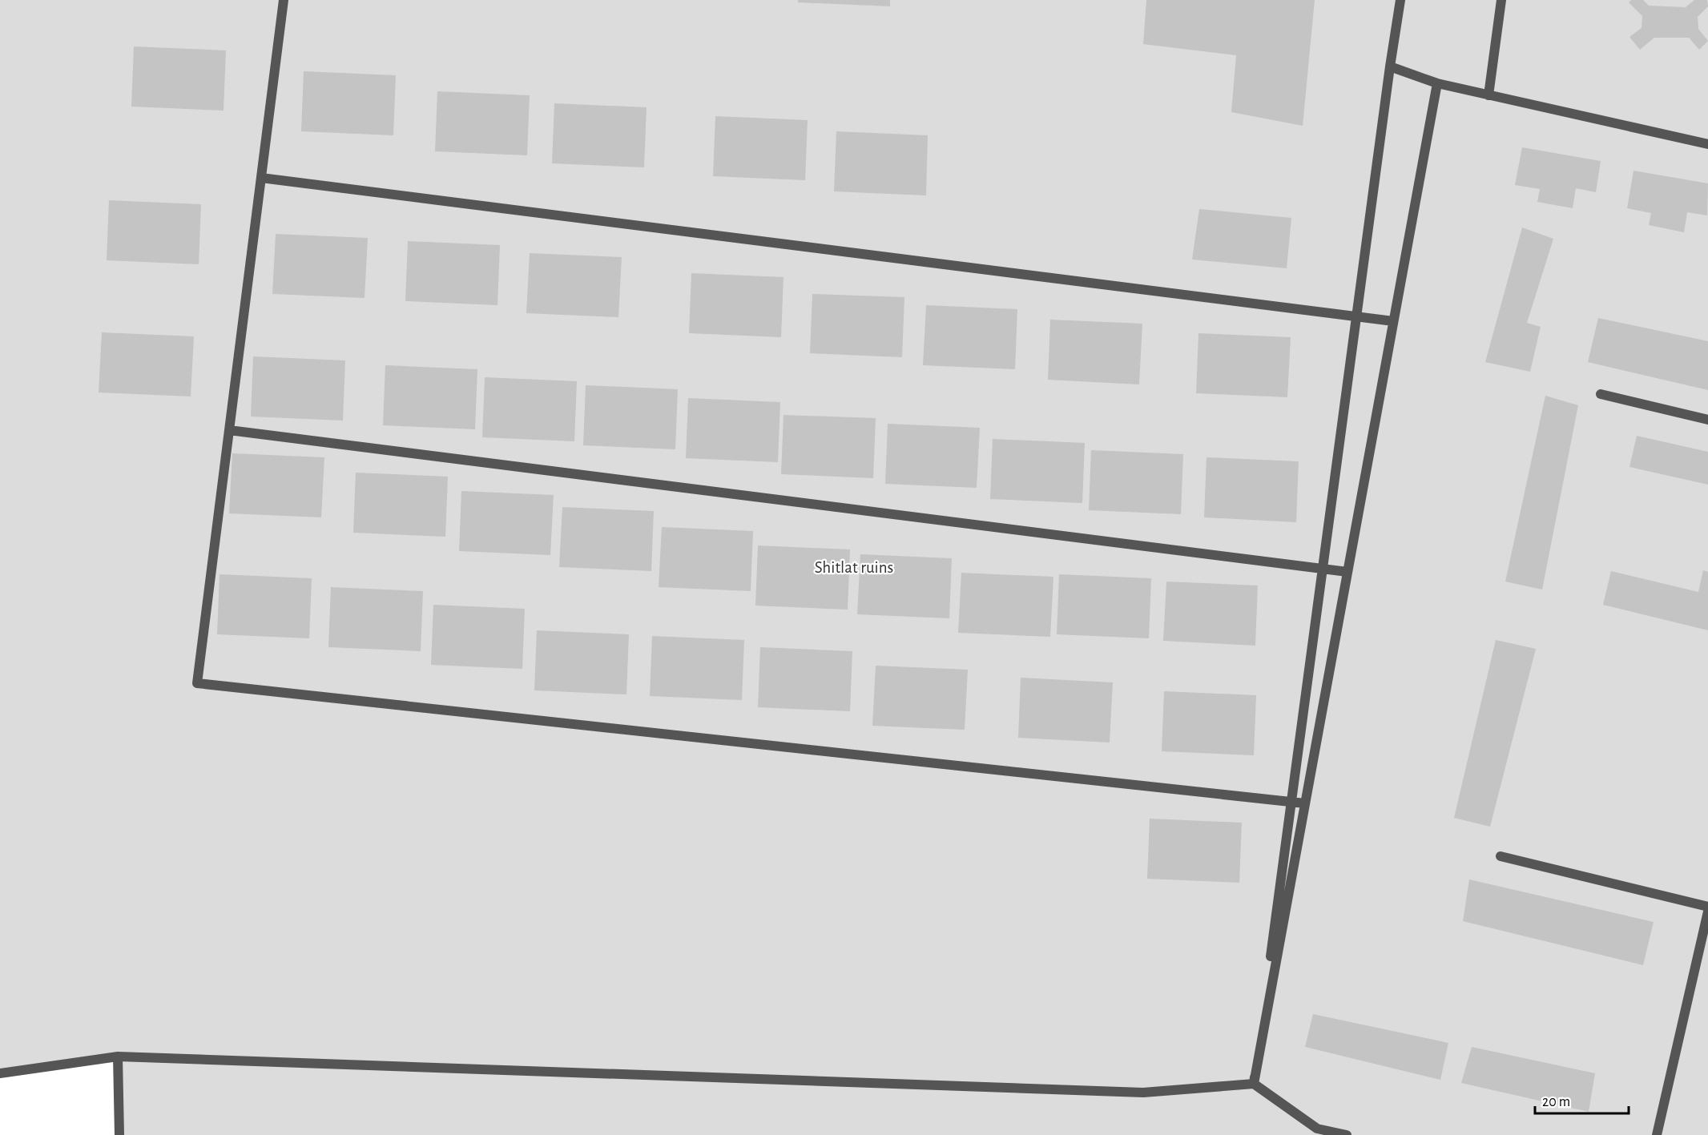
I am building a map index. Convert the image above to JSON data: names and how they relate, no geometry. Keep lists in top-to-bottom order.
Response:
{
  "parks": ["Shitlat ruins"],
  "scale_bar": "20 m"
}
